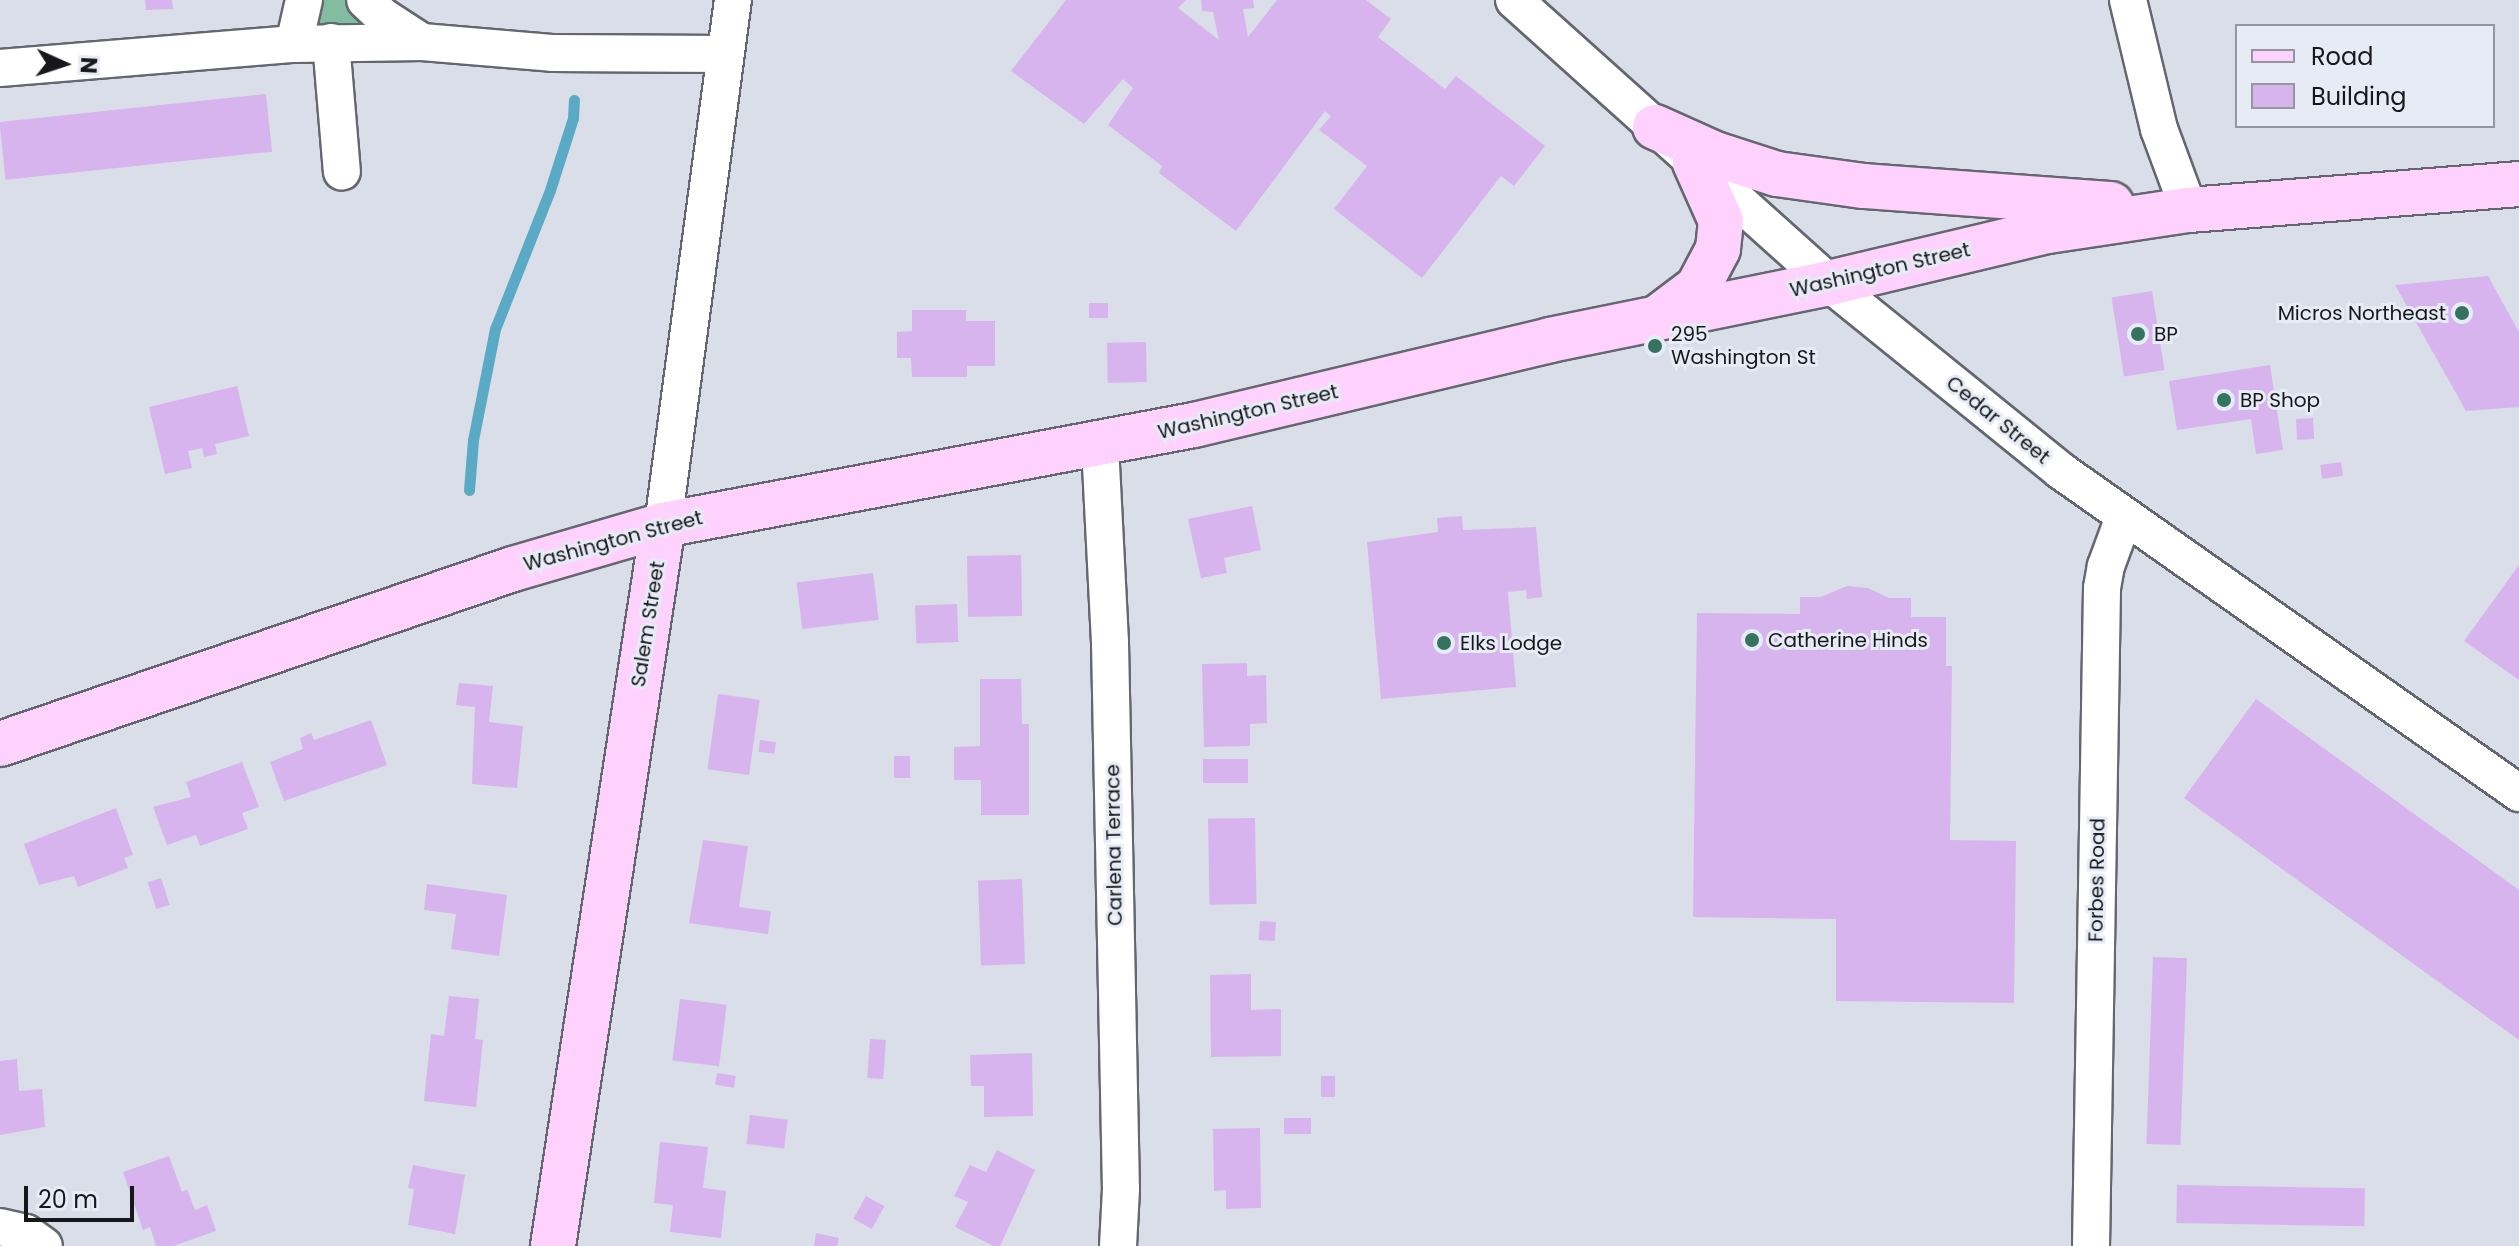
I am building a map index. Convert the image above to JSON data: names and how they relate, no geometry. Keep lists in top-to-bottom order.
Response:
{
  "streets": {
    "main road": ["Washington Street", "Salem Street"],
    "street": ["Cedar Street", "Carlena Terrace", "Forbes Road"]
  },
  "crossings": [
    ["Washington Street", "Cedar Street"],
    ["Washington Street", "Salem Street"],
    ["Washington Street", "Carlena Terrace"],
    ["Cedar Street", "Forbes Road"]
  ],
  "places": [
    "Micros Northeast",
    "BP",
    "295 Washington St",
    "BP Shop",
    "Catherine Hinds",
    "Elks Lodge"
  ],
  "legend": ["Road", "Building"],
  "scale_bar": "20 m",
  "north": "right"
}
